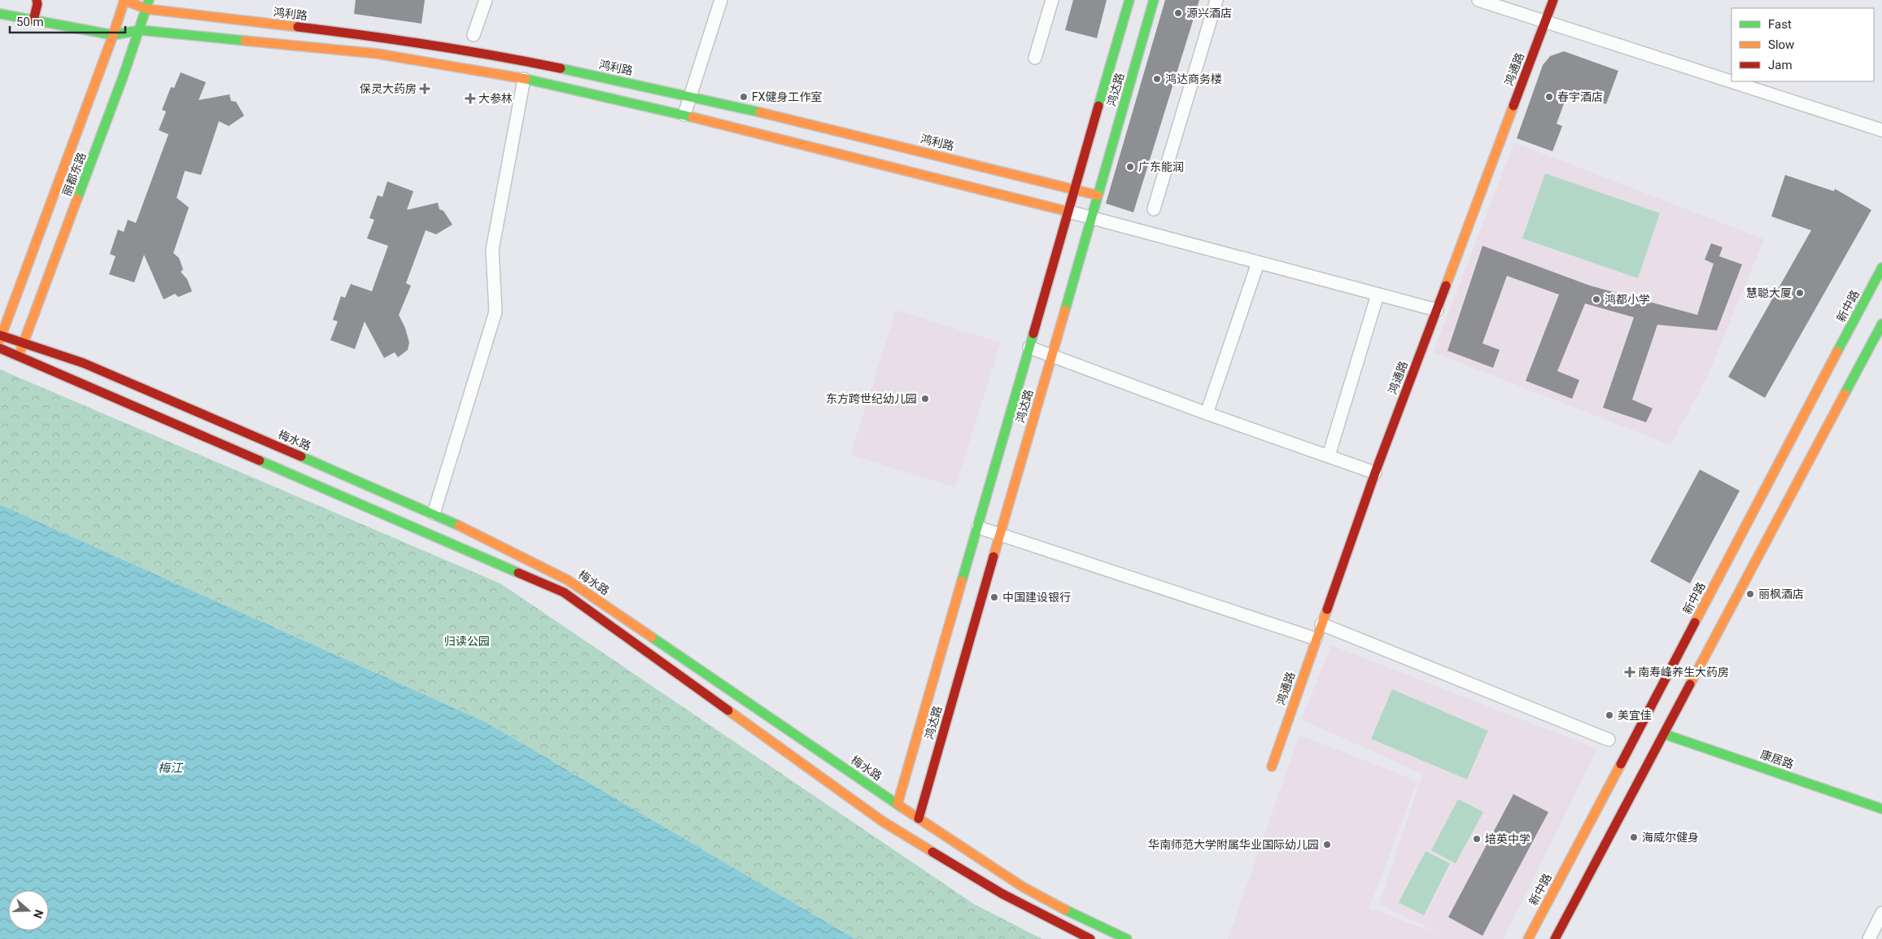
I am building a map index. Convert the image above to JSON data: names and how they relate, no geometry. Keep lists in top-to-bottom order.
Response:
{
  "streets": {
    "main road": [
      "鸿利路",
      "鸿通路",
      "鸿达路",
      "丽都东路",
      "新中路",
      "梅水路",
      "康居路"
    ]
  },
  "crossings": [
    ["鸿利路", "鸿达路"],
    ["鸿利路", "丽都东路"],
    ["鸿达路", "梅水路"],
    ["丽都东路", "梅水路"]
  ],
  "water": ["梅江"],
  "parks": ["归读公园"],
  "places": {
    "other": [
      "源兴酒店",
      "鸿达商务楼",
      "FX健身工作室",
      "春宇酒店",
      "广东能润",
      "慧聪大厦",
      "鸿都小学",
      "东方跨世纪幼儿园",
      "丽枫酒店",
      "中国建设银行",
      "美宜佳",
      "海威尔健身",
      "培英中学",
      "华南师范大学附属华业国际幼儿园"
    ],
    "health": ["保灵大药房", "大参林", "南寿峰养生大药房"]
  },
  "legend": ["Fast", "Slow", "Jam"],
  "scale_bar": "50 m",
  "north": "right"
}
